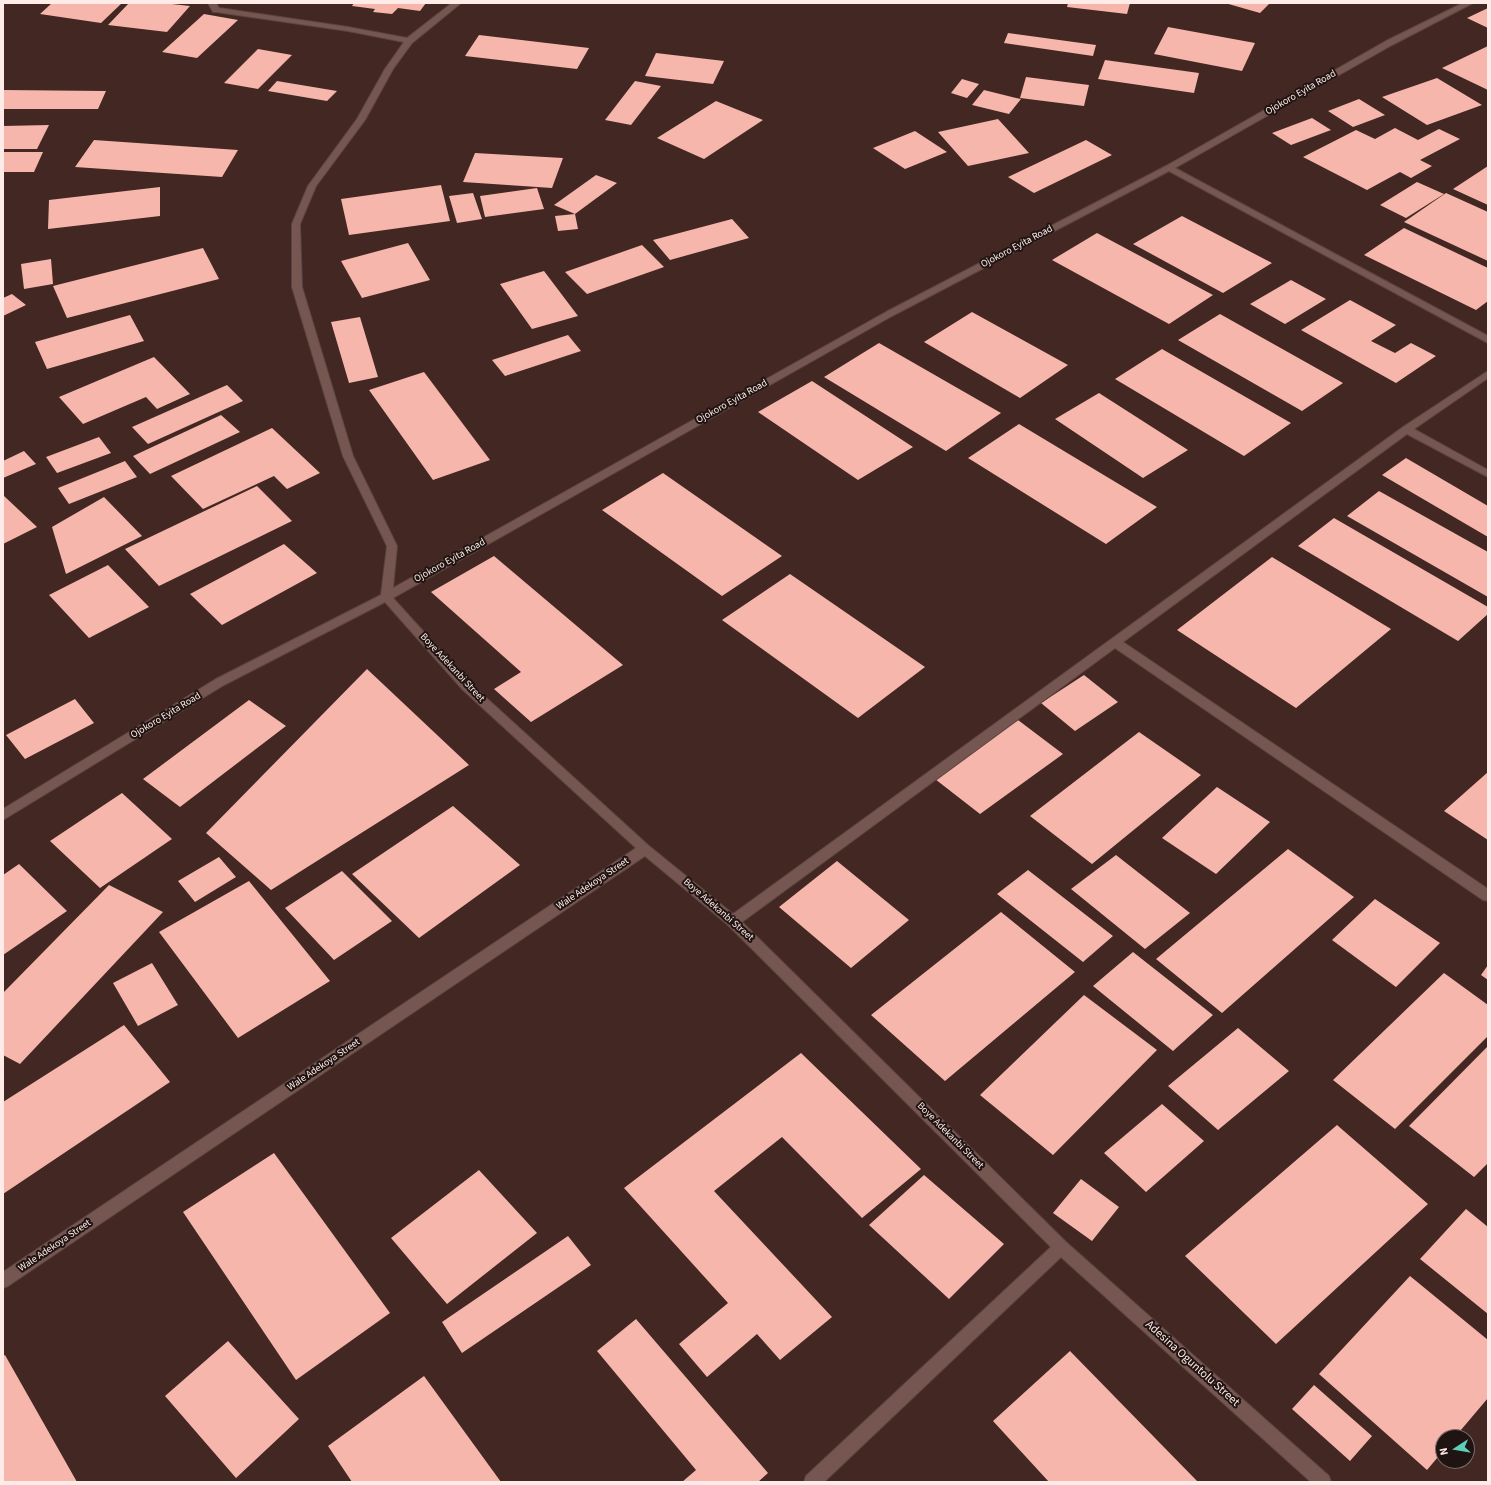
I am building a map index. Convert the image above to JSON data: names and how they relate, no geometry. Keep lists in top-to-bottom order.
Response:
{
  "streets": {
    "street": [
      "Ojokoro Eyita Road",
      "Boye Adekanbi Street",
      "Wale Adekoya Street",
      "Adesina Oguntolu Street"
    ]
  },
  "crossings": [
    ["Ojokoro Eyita Road", "Boye Adekanbi Street"],
    ["Boye Adekanbi Street", "Wale Adekoya Street"],
    ["Boye Adekanbi Street", "Adesina Oguntolu Street"]
  ],
  "north": "left"
}
